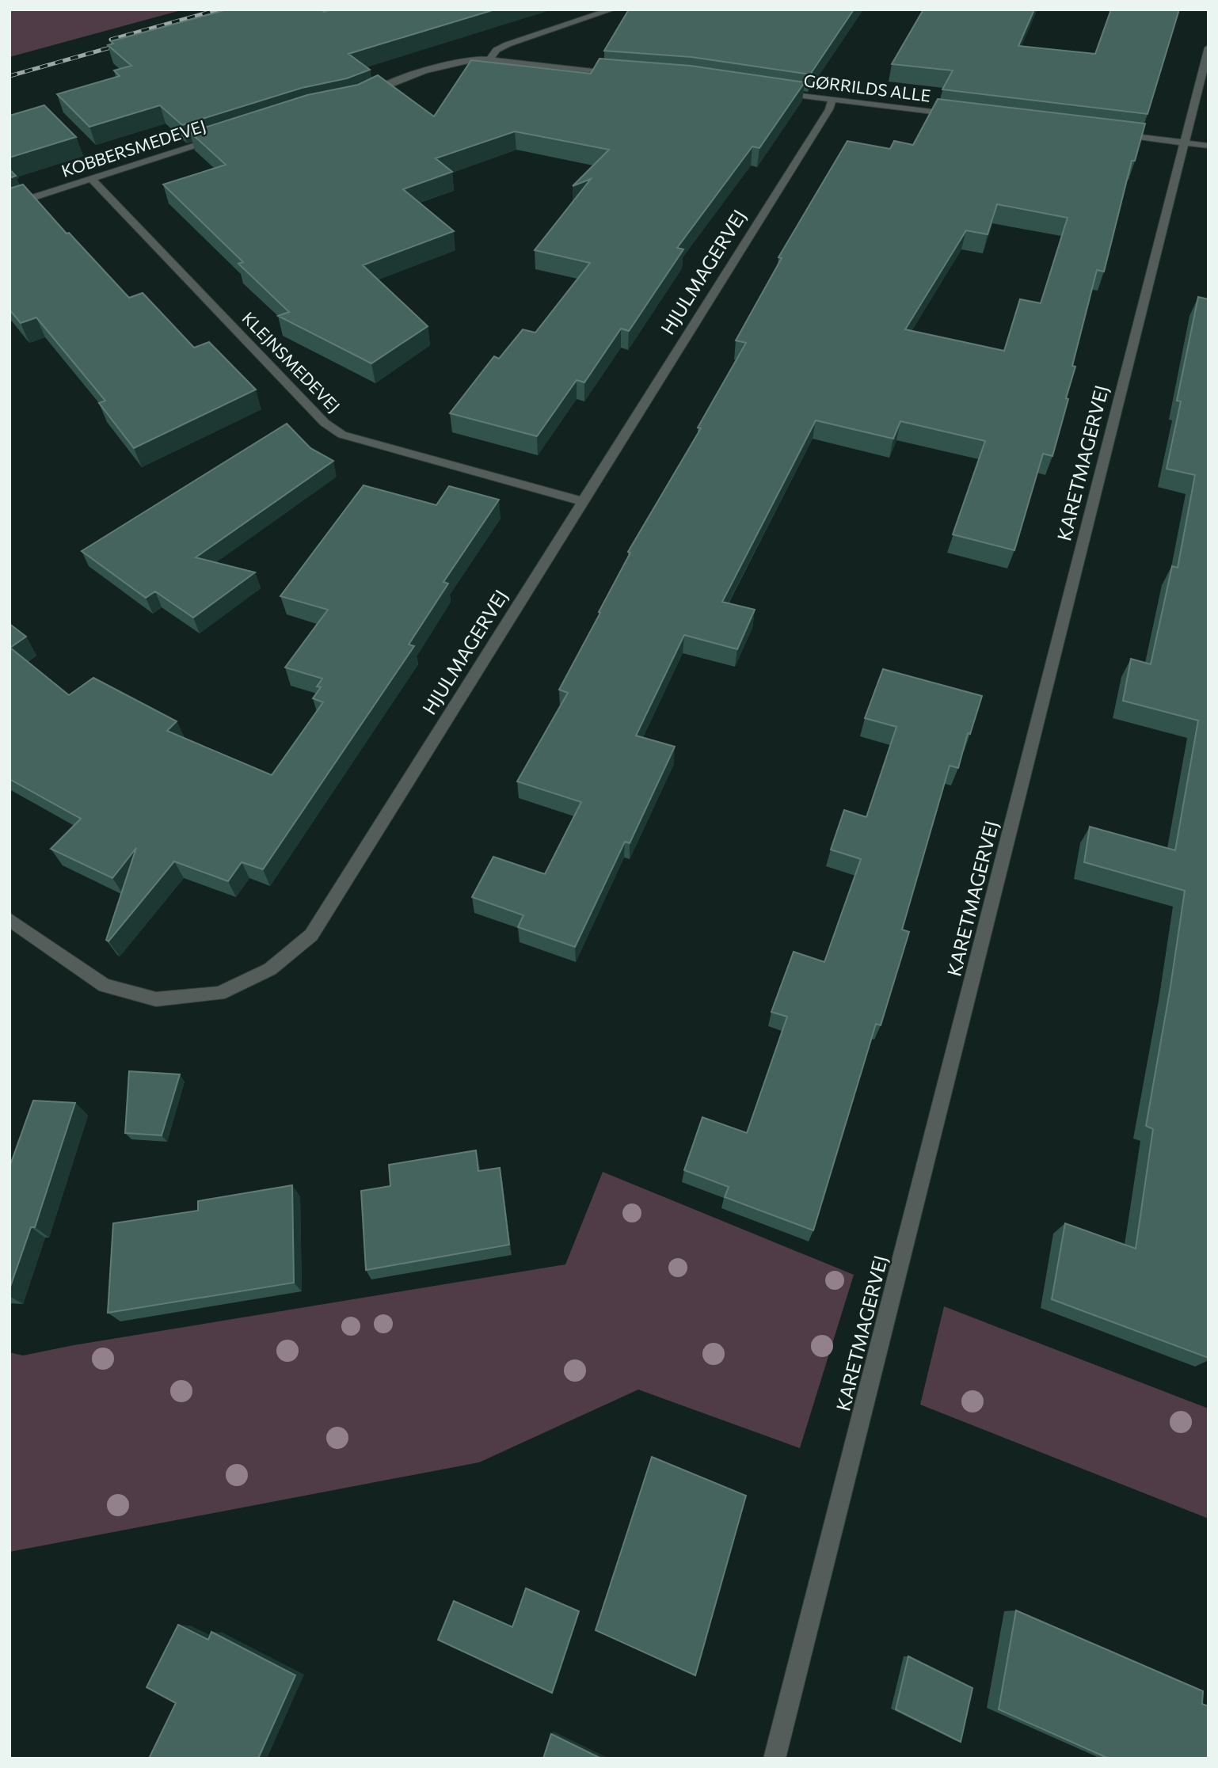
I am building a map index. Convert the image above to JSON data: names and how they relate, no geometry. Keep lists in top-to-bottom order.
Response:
{
  "streets": {
    "street": [
      "GØRRILDS ALLE",
      "KOBBERSMEDEVEJ",
      "HJULMAGERVEJ",
      "KLEJNSMEDEVEJ",
      "KARETMAGERVEJ"
    ]
  },
  "crossings": [
    ["GØRRILDS ALLE", "HJULMAGERVEJ"],
    ["KOBBERSMEDEVEJ", "KLEJNSMEDEVEJ"],
    ["HJULMAGERVEJ", "KLEJNSMEDEVEJ"]
  ]
}
